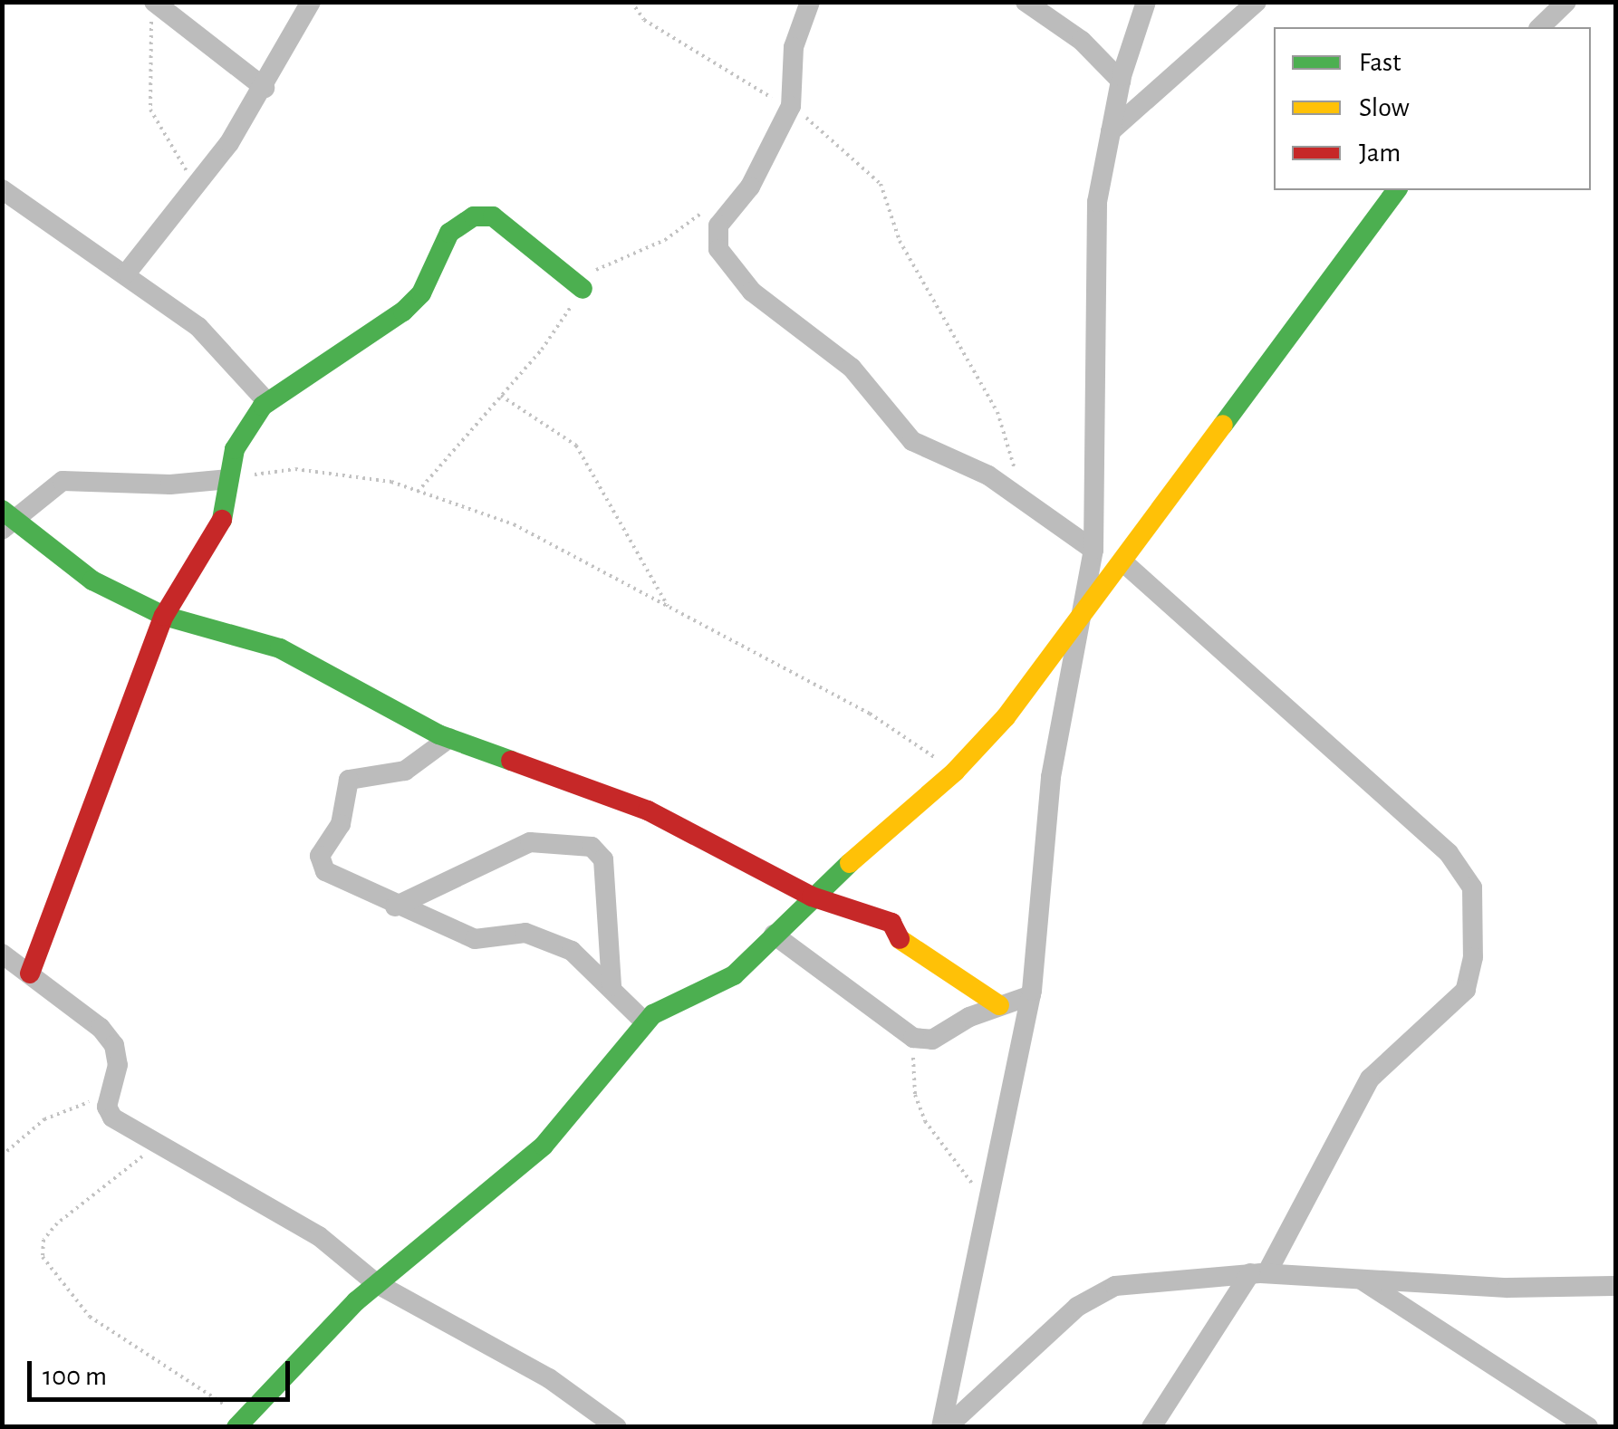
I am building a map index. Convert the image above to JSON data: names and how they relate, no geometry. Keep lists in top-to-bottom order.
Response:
{
  "legend": ["Fast", "Slow", "Jam"],
  "scale_bar": "100 m"
}
